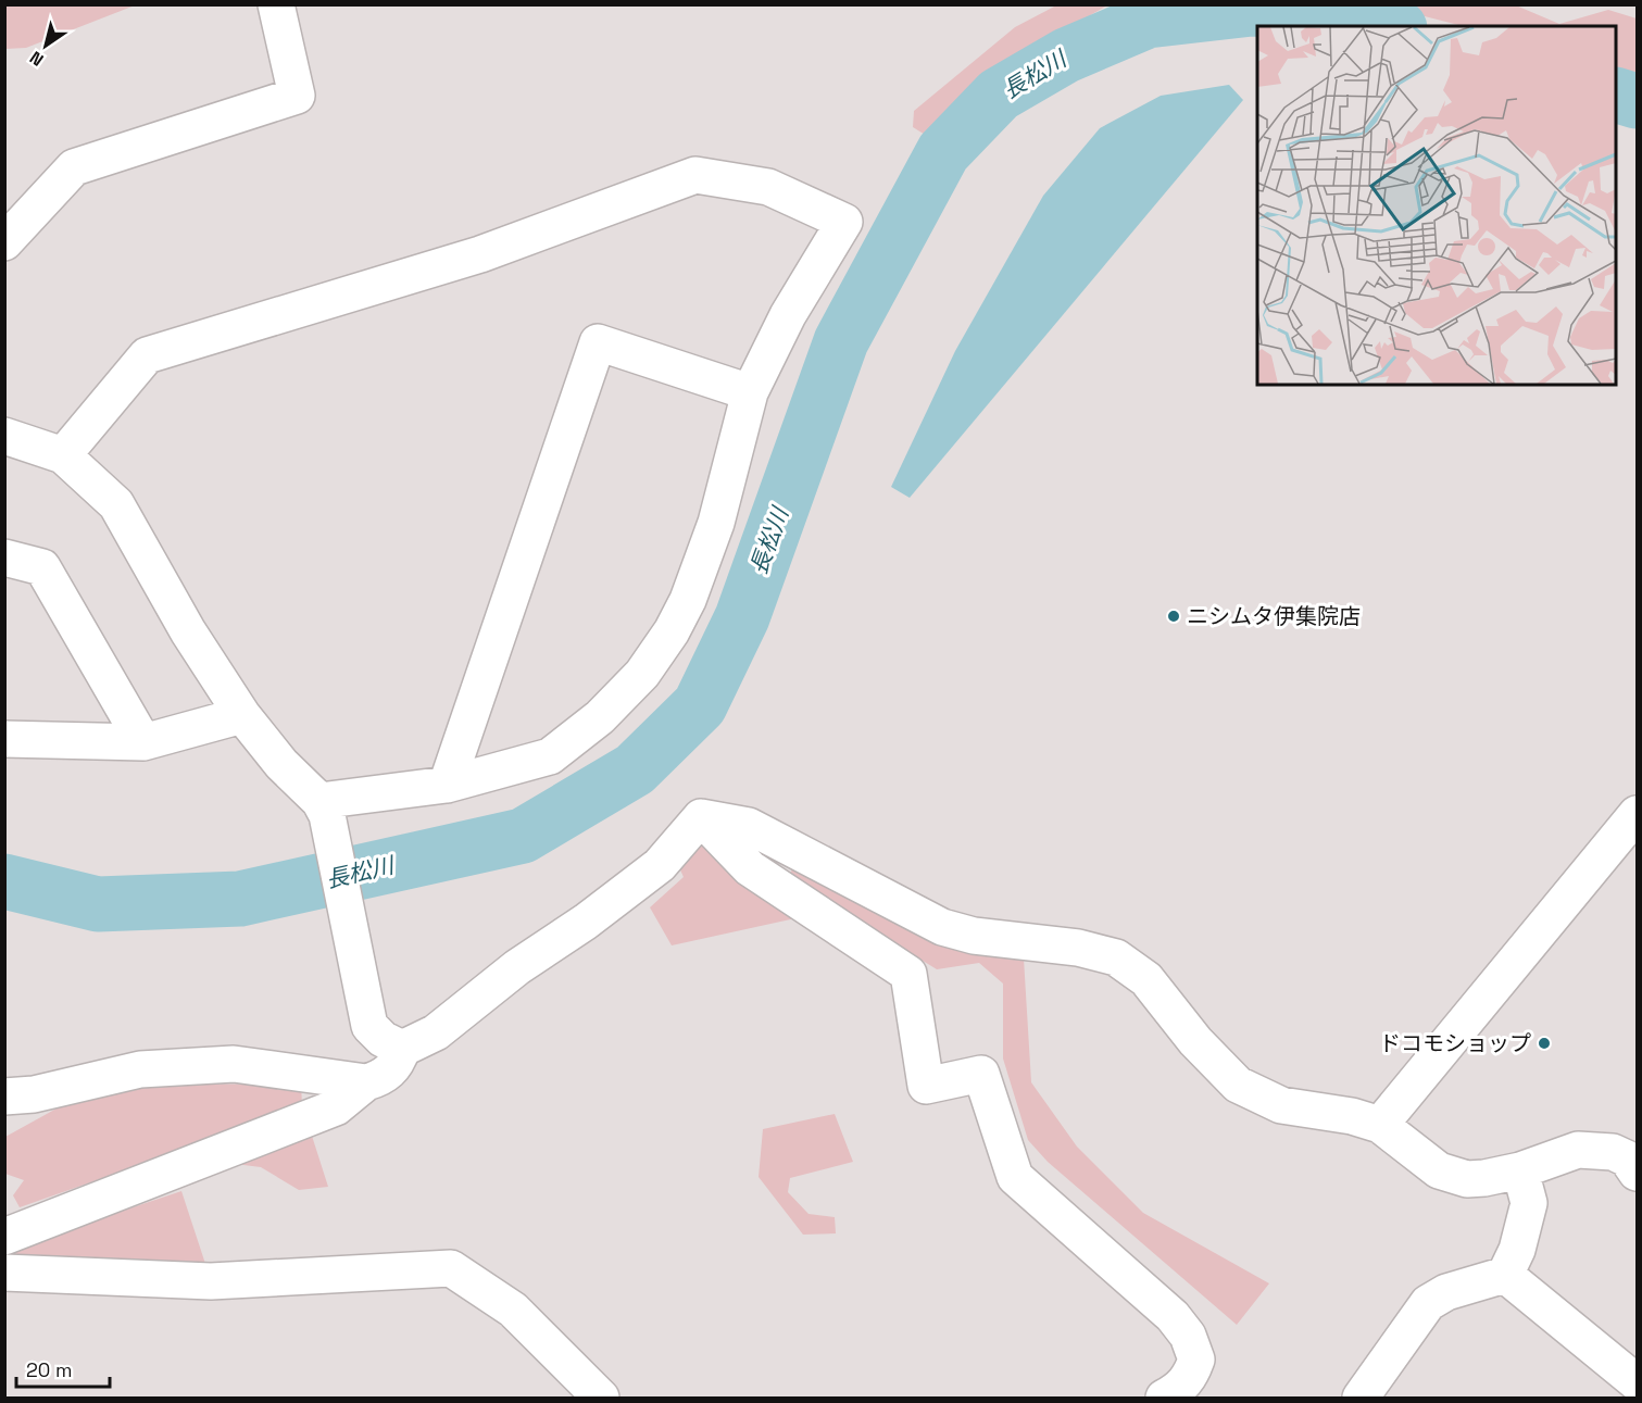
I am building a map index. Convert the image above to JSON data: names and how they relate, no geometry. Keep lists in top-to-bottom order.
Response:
{
  "water": ["長松川"],
  "places": ["ニシムタ伊集院店", "ドコモショップ"],
  "scale_bar": "20 m",
  "north": "bottom left"
}
